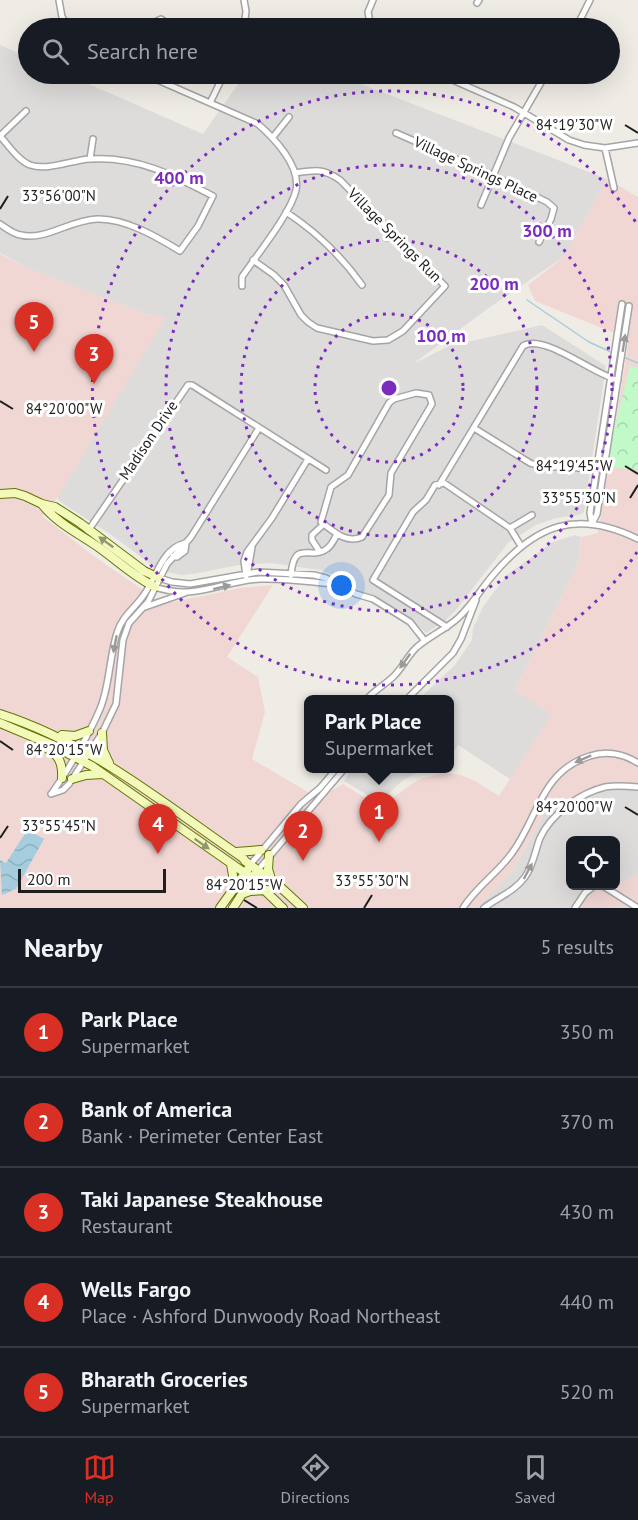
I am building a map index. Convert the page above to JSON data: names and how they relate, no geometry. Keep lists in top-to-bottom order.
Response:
{
  "streets": {
    "street": ["Village Springs Place", "Village Springs Run", "Madison Drive"]
  },
  "scale_bar": "200 m",
  "page": {
    "search": "Search here",
    "pins": [
      "5",
      "3",
      "1",
      "4",
      "2"
    ],
    "popup": ["Park Place", "Supermarket"],
    "scale": "200 m",
    "heading": ["Nearby", "5 results"],
    "list": [
      {
        "mark": "1",
        "name": "Park Place",
        "note": "Supermarket",
        "value": "350 m"
      },
      {
        "mark": "2",
        "name": "Bank of America",
        "note": "Bank · Perimeter Center East",
        "value": "370 m"
      },
      {
        "mark": "3",
        "name": "Taki Japanese Steakhouse",
        "note": "Restaurant",
        "value": "430 m"
      },
      {
        "mark": "4",
        "name": "Wells Fargo",
        "note": "Place · Ashford Dunwoody Road Northeast",
        "value": "440 m"
      },
      {
        "mark": "5",
        "name": "Bharath Groceries",
        "note": "Supermarket",
        "value": "520 m"
      }
    ],
    "nav": ["Map", "Directions", "Saved"]
  },
  "coordinates": [
    "84°19'30\"W",
    "33°56'00\"N",
    "84°20'00\"W",
    "84°19'45\"W",
    "33°55'30\"N",
    "84°20'15\"W",
    "33°55'45\"N"
  ],
  "rings": [
    "400 m",
    "300 m",
    "200 m",
    "100 m"
  ]
}
